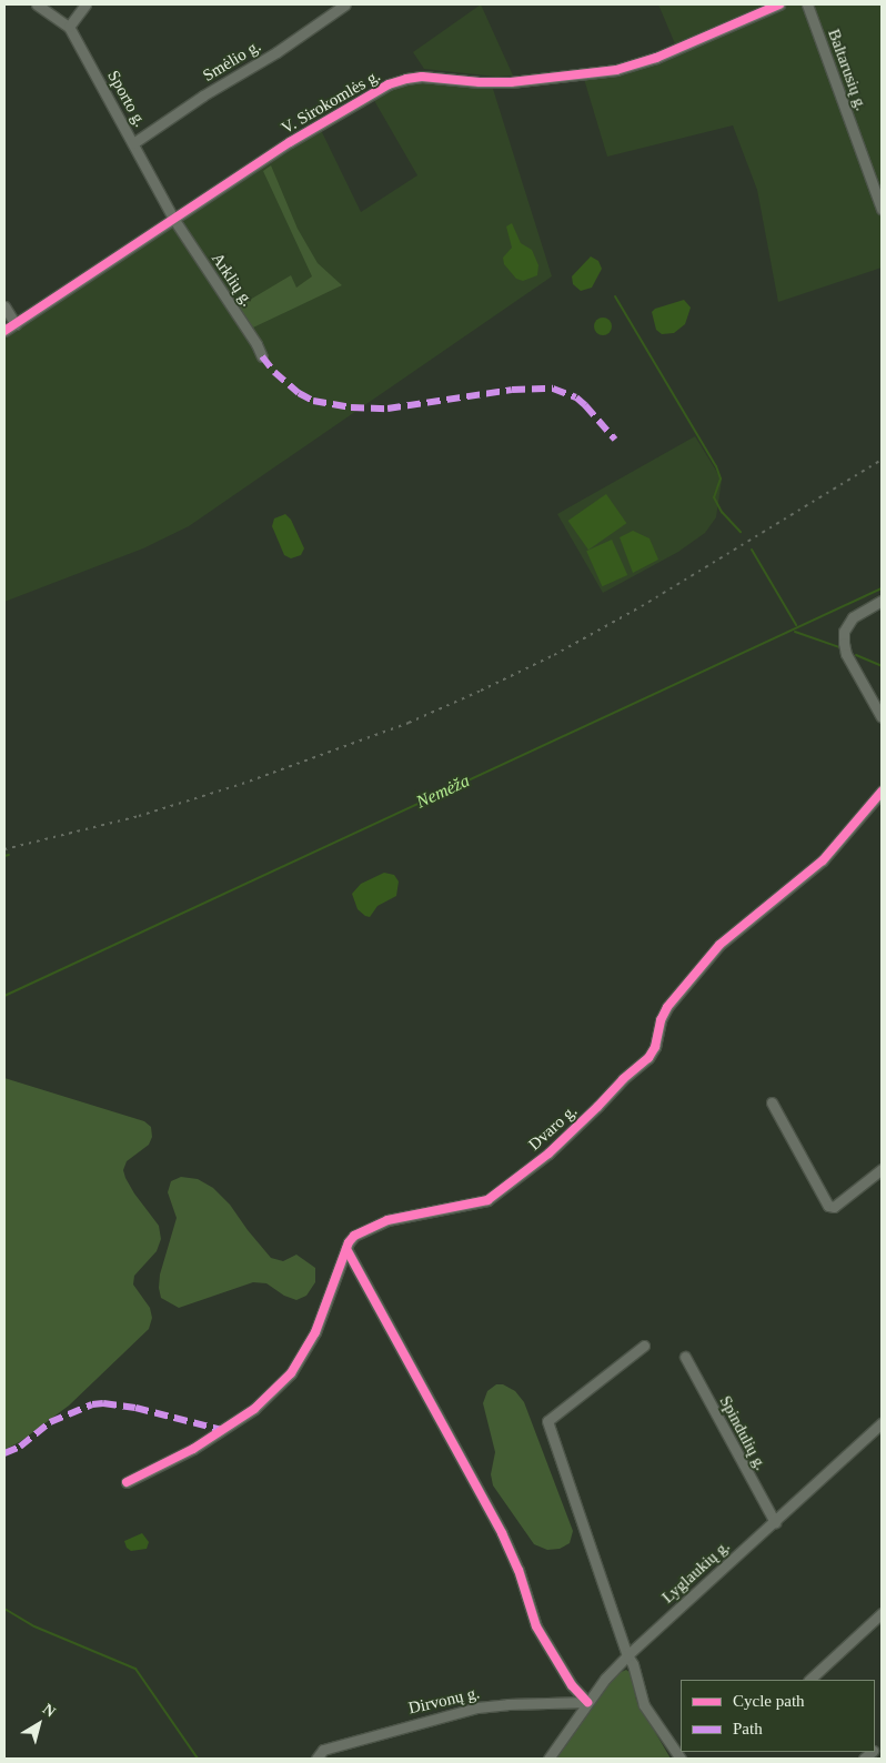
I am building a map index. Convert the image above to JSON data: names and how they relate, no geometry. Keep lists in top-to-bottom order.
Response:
{
  "streets": {
    "street": [
      "Smėlio g.",
      "Baltarusių g.",
      "Sporto g.",
      "V. Sirokomlės g.",
      "Arklių g.",
      "Dvaro g.",
      "Spindulių g.",
      "Lyglaukių g.",
      "Dirvonų g."
    ]
  },
  "crossings": [
    ["Smėlio g.", "Sporto g."],
    ["Sporto g.", "V. Sirokomlės g."],
    ["Sporto g.", "Arklių g."],
    ["V. Sirokomlės g.", "Arklių g."],
    ["Spindulių g.", "Lyglaukių g."],
    ["Lyglaukių g.", "Dirvonų g."]
  ],
  "water": ["Nemėža"],
  "legend": ["Cycle path", "Path"],
  "north": "top right"
}
